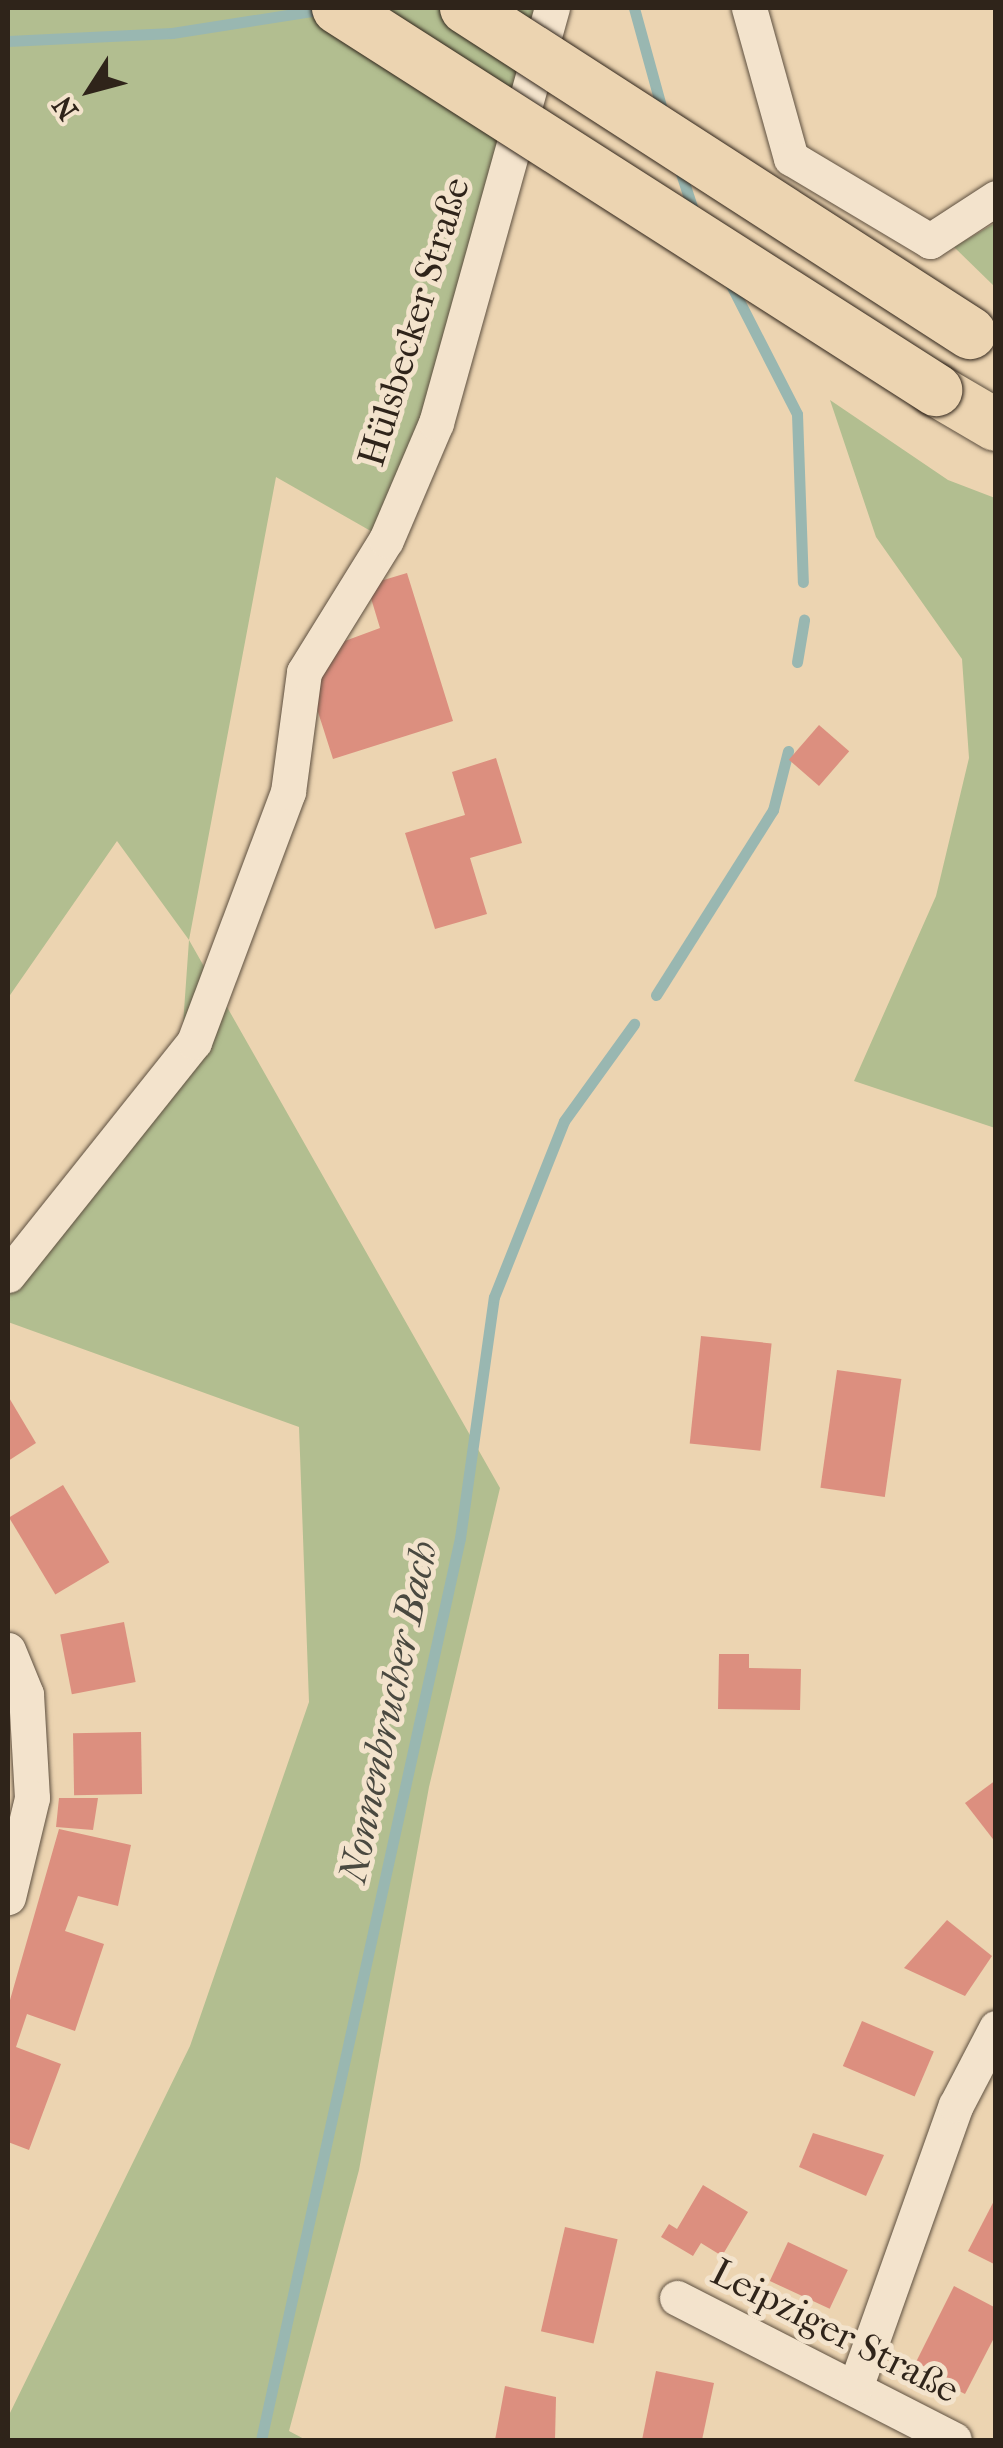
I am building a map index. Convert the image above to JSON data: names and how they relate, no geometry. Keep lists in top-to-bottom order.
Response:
{
  "streets": {
    "street": ["Hülsbecker Straße", "Leipziger Straße"]
  },
  "water": ["Nonnenbrucher Bach"],
  "north": "bottom left"
}
